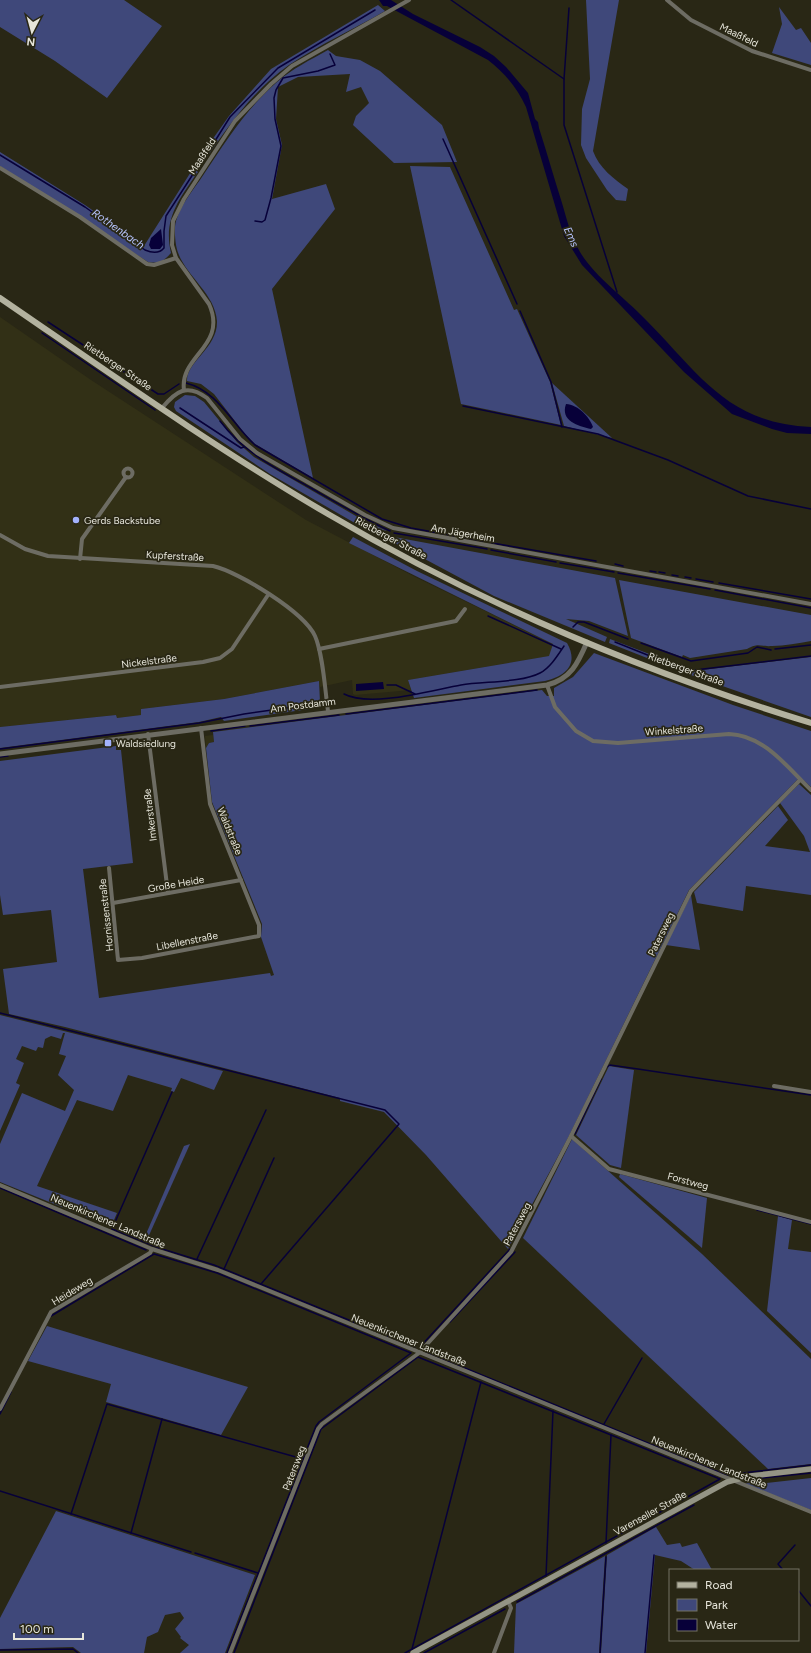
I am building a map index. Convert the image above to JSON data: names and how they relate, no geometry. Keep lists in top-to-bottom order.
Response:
{
  "streets": {
    "main road": ["Rietberger Straße", "Varenseller Straße"],
    "street": [
      "Maaßfeld",
      "Am Jägerheim",
      "Kupferstraße",
      "Nickelstraße",
      "Am Postdamm",
      "Winkelstraße",
      "Imkerstraße",
      "Waldstraße",
      "Große Heide",
      "Hornissenstraße",
      "Patersweg",
      "Libellenstraße",
      "Forstweg",
      "Neuenkirchener Landstraße",
      "Heideweg"
    ]
  },
  "crossings": [
    ["Maaßfeld", "Am Jägerheim"],
    ["Rietberger Straße", "Am Postdamm"],
    ["Kupferstraße", "Nickelstraße"],
    ["Kupferstraße", "Am Postdamm"],
    ["Am Postdamm", "Winkelstraße"],
    ["Am Postdamm", "Imkerstraße"],
    ["Am Postdamm", "Waldstraße"],
    ["Winkelstraße", "Patersweg"],
    ["Imkerstraße", "Große Heide"],
    ["Waldstraße", "Große Heide"],
    ["Waldstraße", "Libellenstraße"],
    ["Große Heide", "Hornissenstraße"],
    ["Hornissenstraße", "Libellenstraße"],
    ["Patersweg", "Forstweg"],
    ["Patersweg", "Neuenkirchener Landstraße"],
    ["Neuenkirchener Landstraße", "Heideweg"],
    ["Neuenkirchener Landstraße", "Varenseller Straße"]
  ],
  "water": ["Rothenbach", "Ems"],
  "places": {
    "other": ["Gerds Backstube"],
    "transit": ["Waldsiedlung"]
  },
  "legend": ["Road", "Park", "Water"],
  "scale_bar": "100 m",
  "north": "bottom"
}
